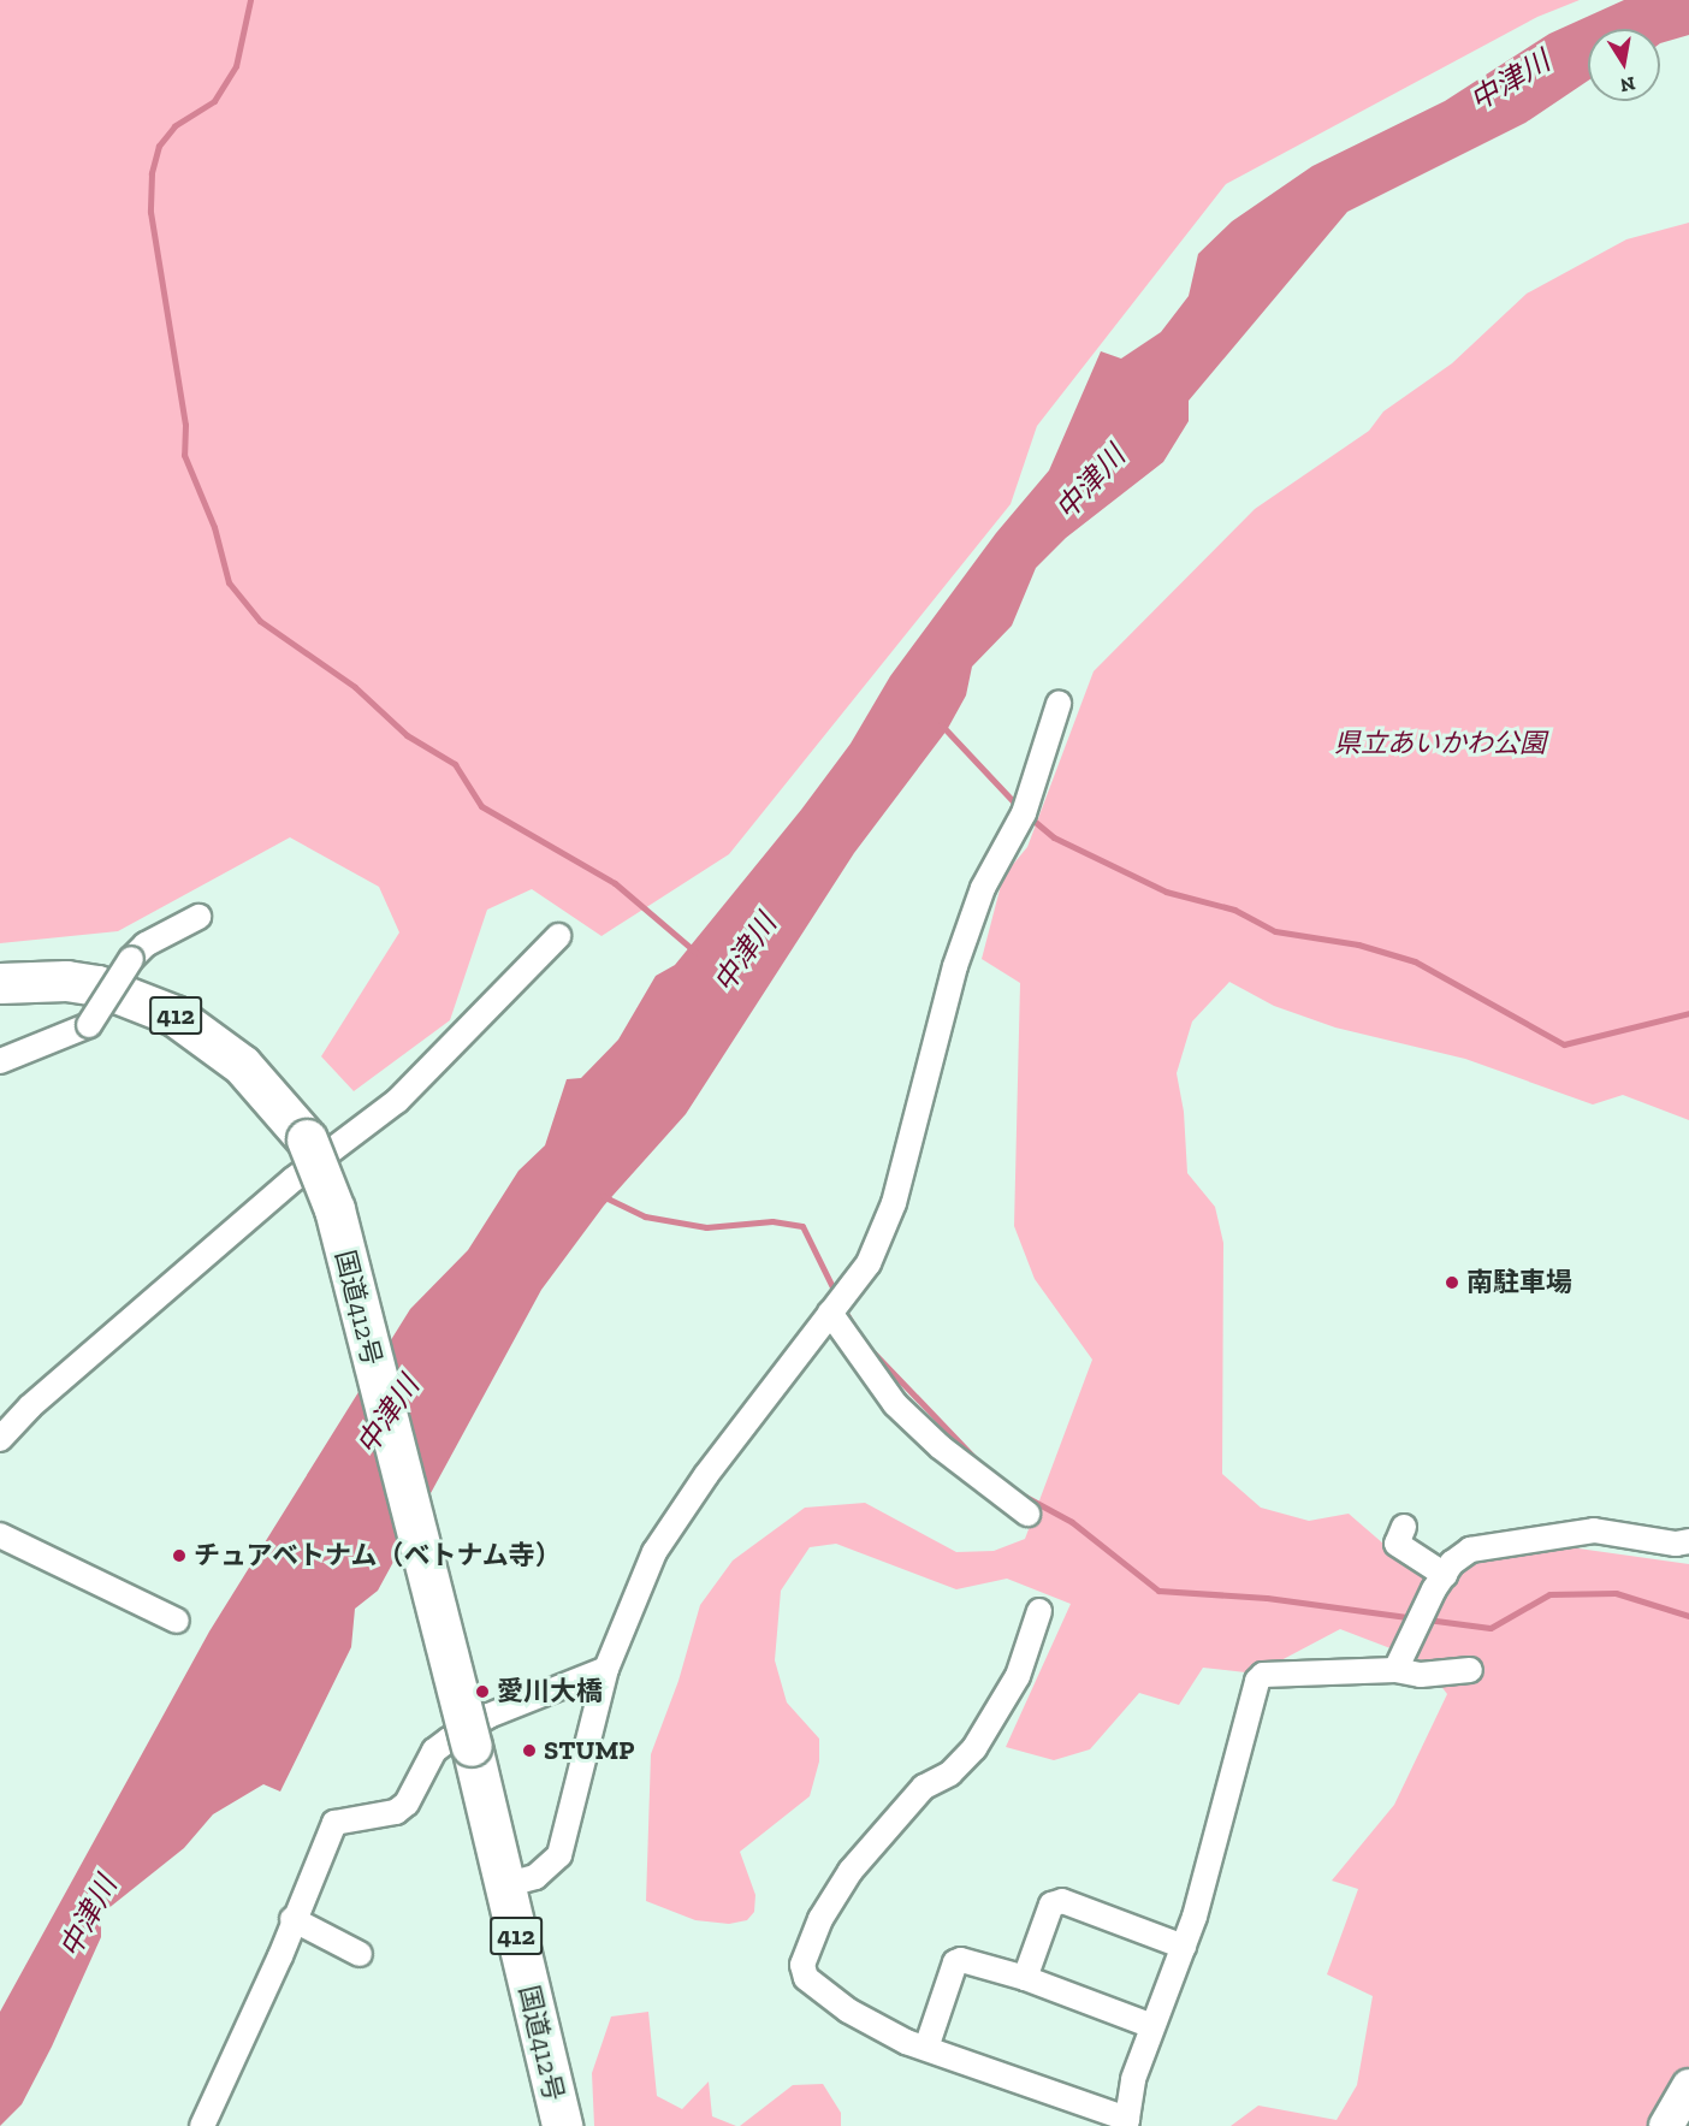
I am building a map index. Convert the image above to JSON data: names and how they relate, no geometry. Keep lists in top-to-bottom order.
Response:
{
  "streets": {
    "highway": ["412", "国道412号"]
  },
  "water": ["中津川"],
  "parks": ["県立あいかわ公園"],
  "places": [
    "南駐車場",
    "チュアベトナム（ベトナム寺）",
    "愛川大橋",
    "STUMP"
  ],
  "north": "bottom"
}
